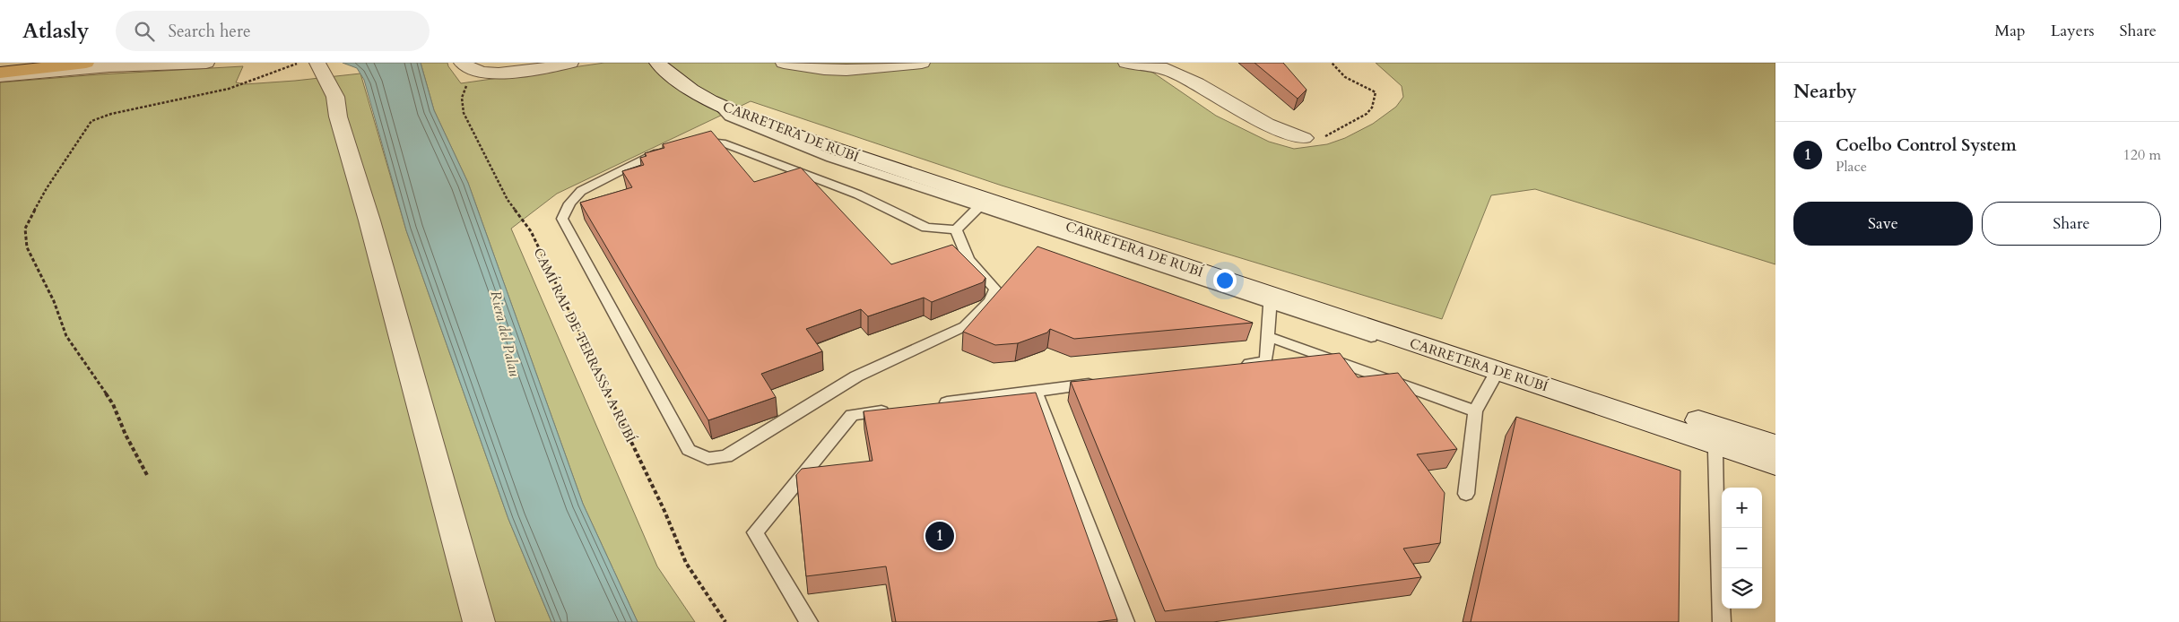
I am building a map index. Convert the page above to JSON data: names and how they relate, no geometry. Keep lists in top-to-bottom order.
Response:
{
  "streets": {
    "main road": ["CARRETERA DE RUBÍ"],
    "path": ["CAMÍ RAL DE TERRASSA A RUBÍ"]
  },
  "water": ["Riera del Palau"],
  "page": {
    "header": "Atlasly",
    "search": "Search here",
    "nav": ["Map", "Layers", "Share"],
    "heading": "Nearby",
    "list": [
      {
        "mark": "1",
        "name": "Coelbo Control System",
        "note": "Place",
        "value": "120 m"
      }
    ],
    "buttons": ["Save", "Share"],
    "map_buttons": ["+", "−"],
    "pins": "1"
  }
}
